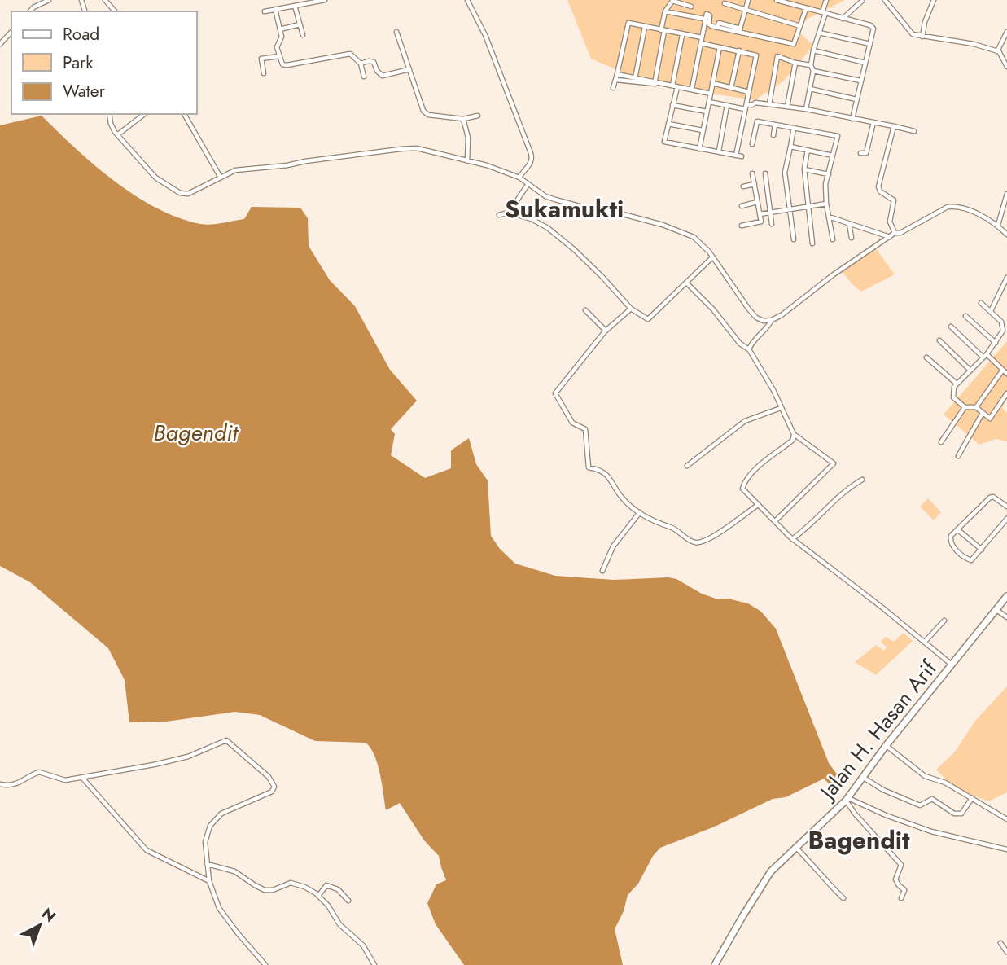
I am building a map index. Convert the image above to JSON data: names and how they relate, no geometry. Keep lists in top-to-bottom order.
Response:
{
  "streets": {
    "main road": ["Jalan H. Hasan Arif"]
  },
  "districts": ["Sukamukti", "Bagendit"],
  "water": ["Bagendit"],
  "legend": ["Road", "Park", "Water"],
  "north": "top right"
}
